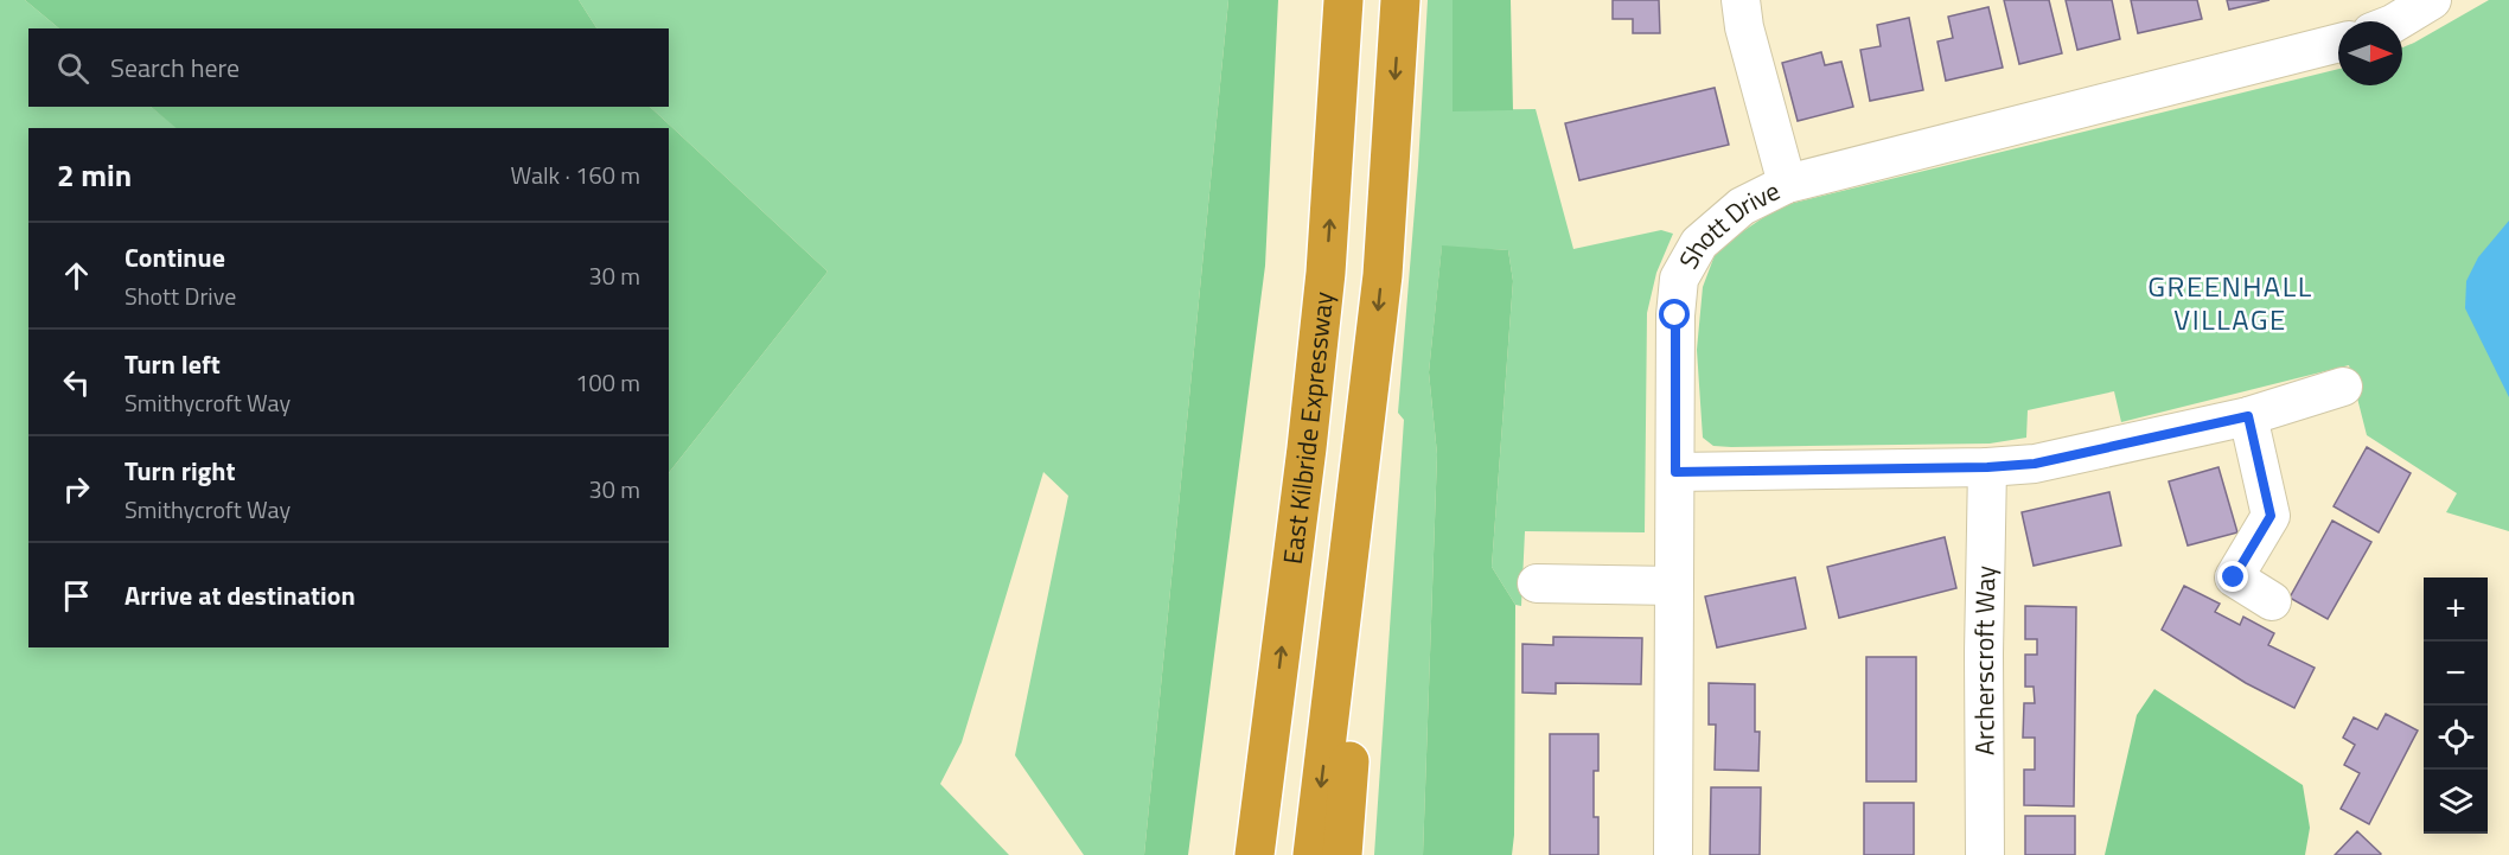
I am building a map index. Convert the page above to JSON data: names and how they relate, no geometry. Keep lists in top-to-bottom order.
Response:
{
  "streets": {
    "highway": ["East Kilbride Expressway"],
    "street": ["Shott Drive", "Archerscroft Way"]
  },
  "districts": ["GREENHALL VILLAGE"],
  "north": "right",
  "page": {
    "search": "Search here",
    "heading": ["2 min", "Walk · 160 m"],
    "list": [
      ["Continue", "Shott Drive", "30 m"],
      ["Turn left", "Smithycroft Way", "100 m"],
      ["Turn right", "Smithycroft Way", "30 m"],
      "Arrive at destination"
    ],
    "map_buttons": ["+", "−"]
  }
}
